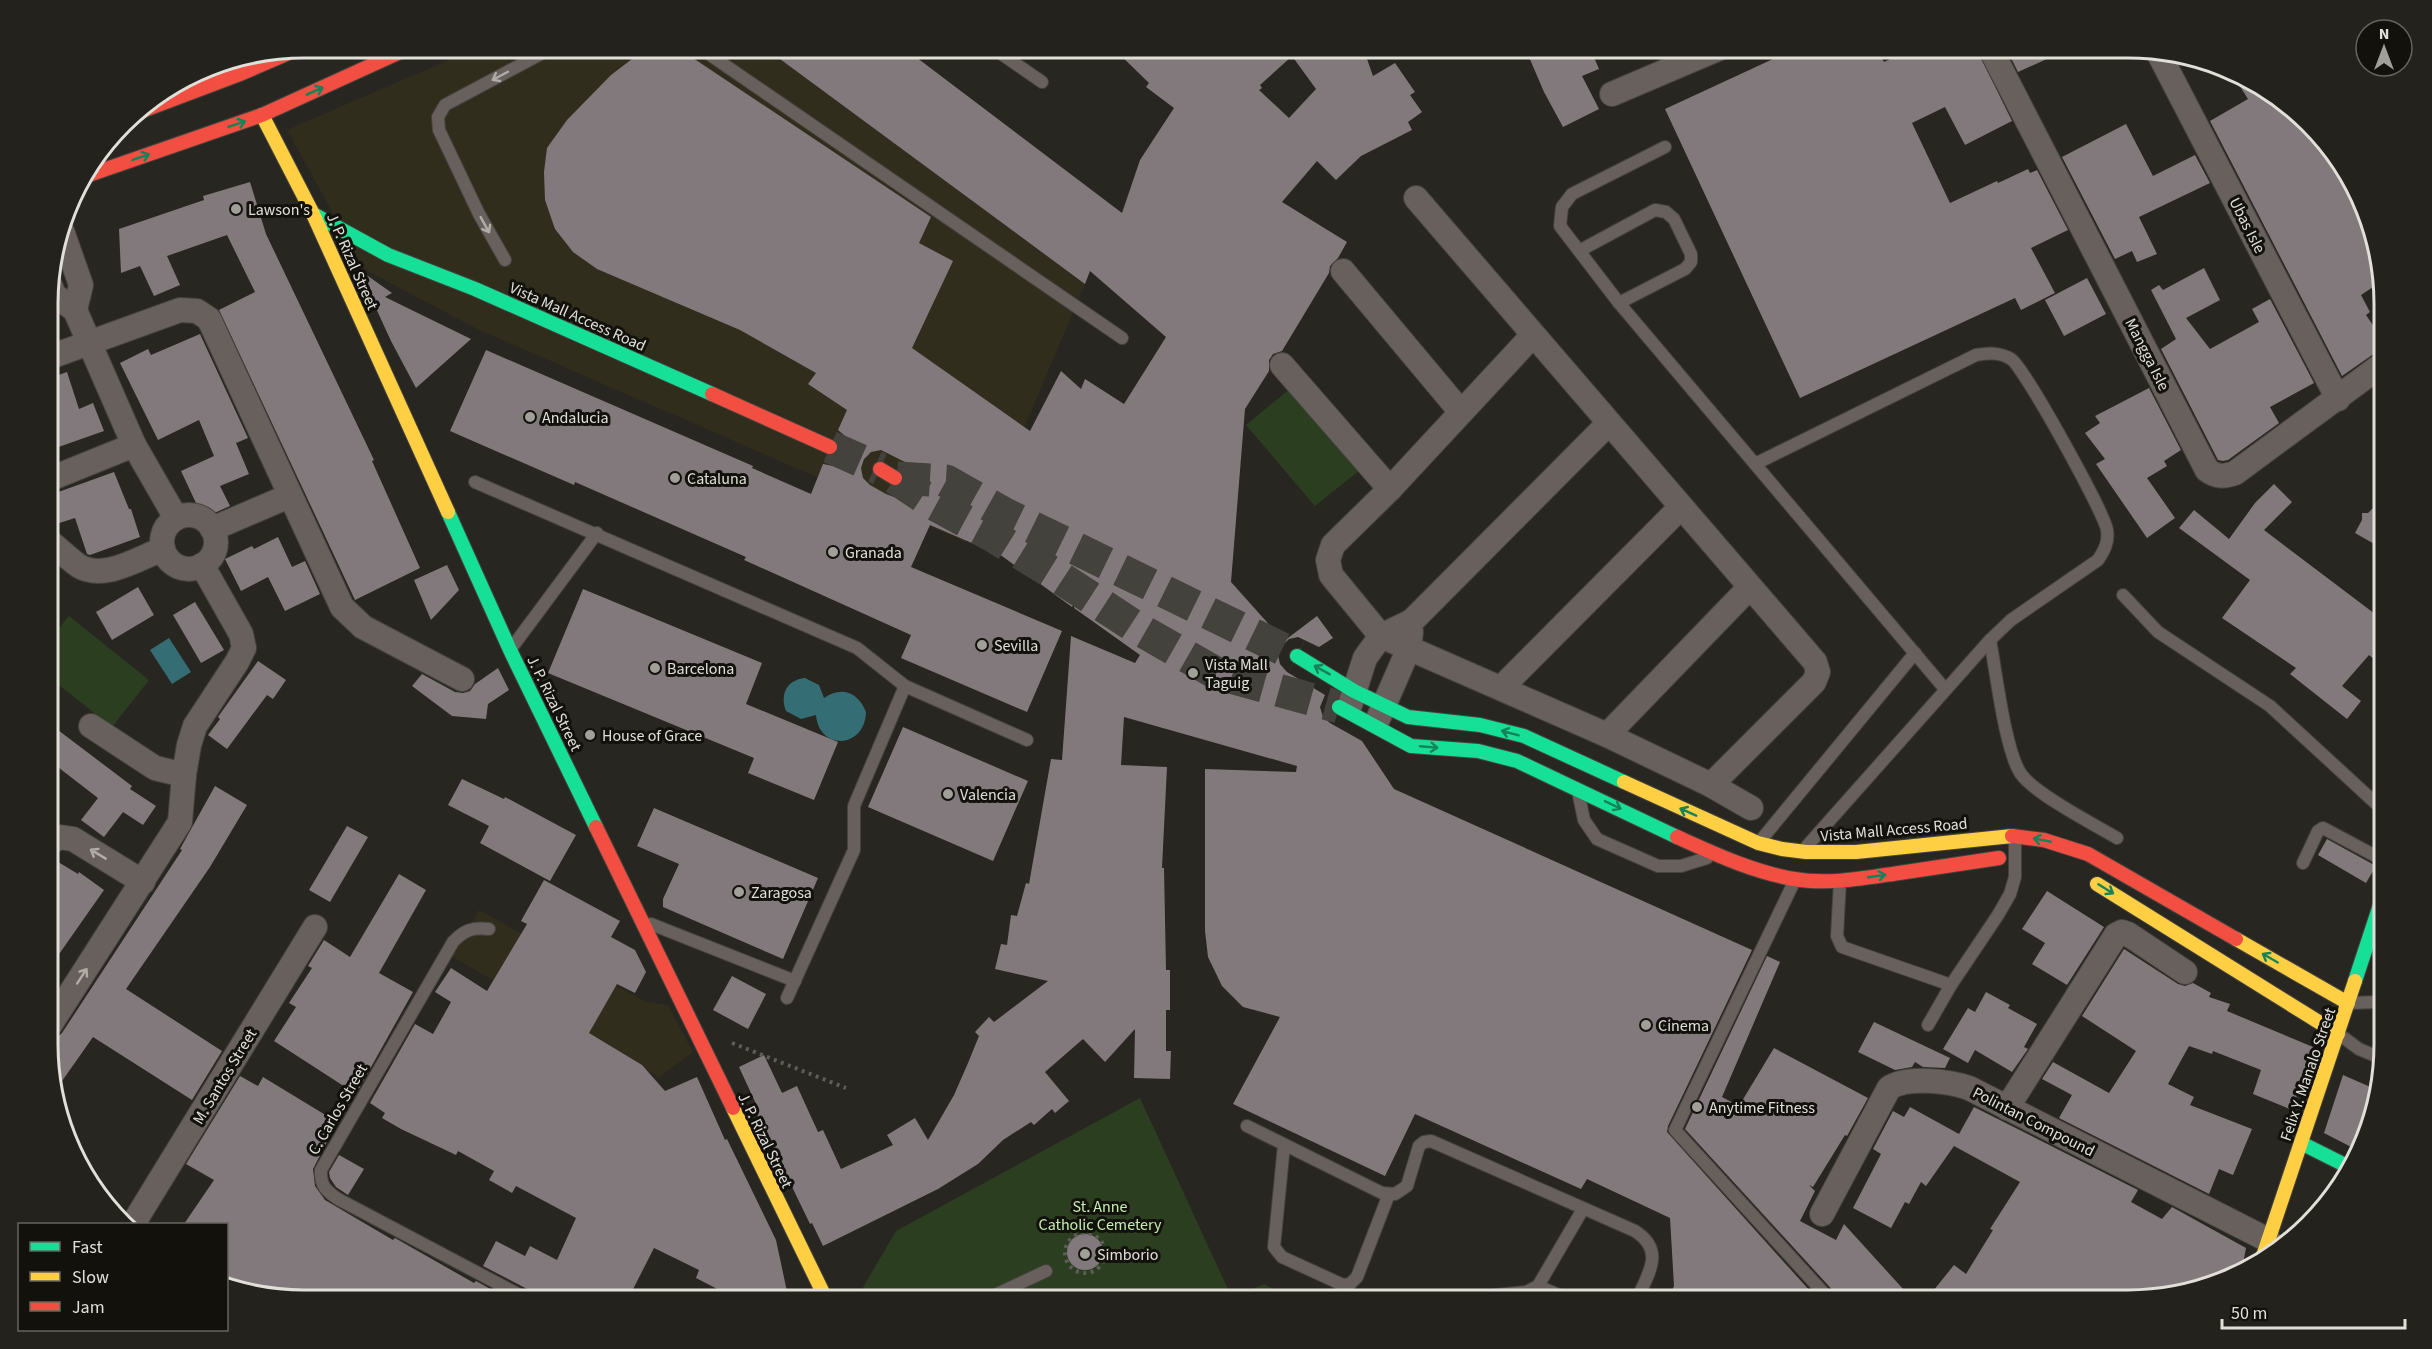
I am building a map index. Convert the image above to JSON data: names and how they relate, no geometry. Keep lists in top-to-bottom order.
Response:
{
  "streets": {
    "street": [
      "Ubas Isle",
      "J. P. Rizal Street",
      "Vista Mall Access Road",
      "Mangga Isle",
      "Felix Y. Manalo Street",
      "M. Santos Street",
      "Polintan Compound"
    ],
    "lane": ["C. Carlos Street"]
  },
  "crossings": [
    ["Ubas Isle", "Mangga Isle"],
    ["J. P. Rizal Street", "Vista Mall Access Road"],
    ["Vista Mall Access Road", "Felix Y. Manalo Street"],
    ["Felix Y. Manalo Street", "Polintan Compound"]
  ],
  "parks": ["St. Anne Catholic Cemetery"],
  "places": [
    "Lawson's",
    "Andalucia",
    "Cataluna",
    "Granada",
    "Sevilla",
    "Barcelona",
    "Vista Mall Taguig",
    "House of Grace",
    "Valencia",
    "Zaragosa",
    "Cinema",
    "Anytime Fitness",
    "Simborio"
  ],
  "legend": ["Fast", "Slow", "Jam"],
  "scale_bar": "50 m",
  "north": "top"
}
